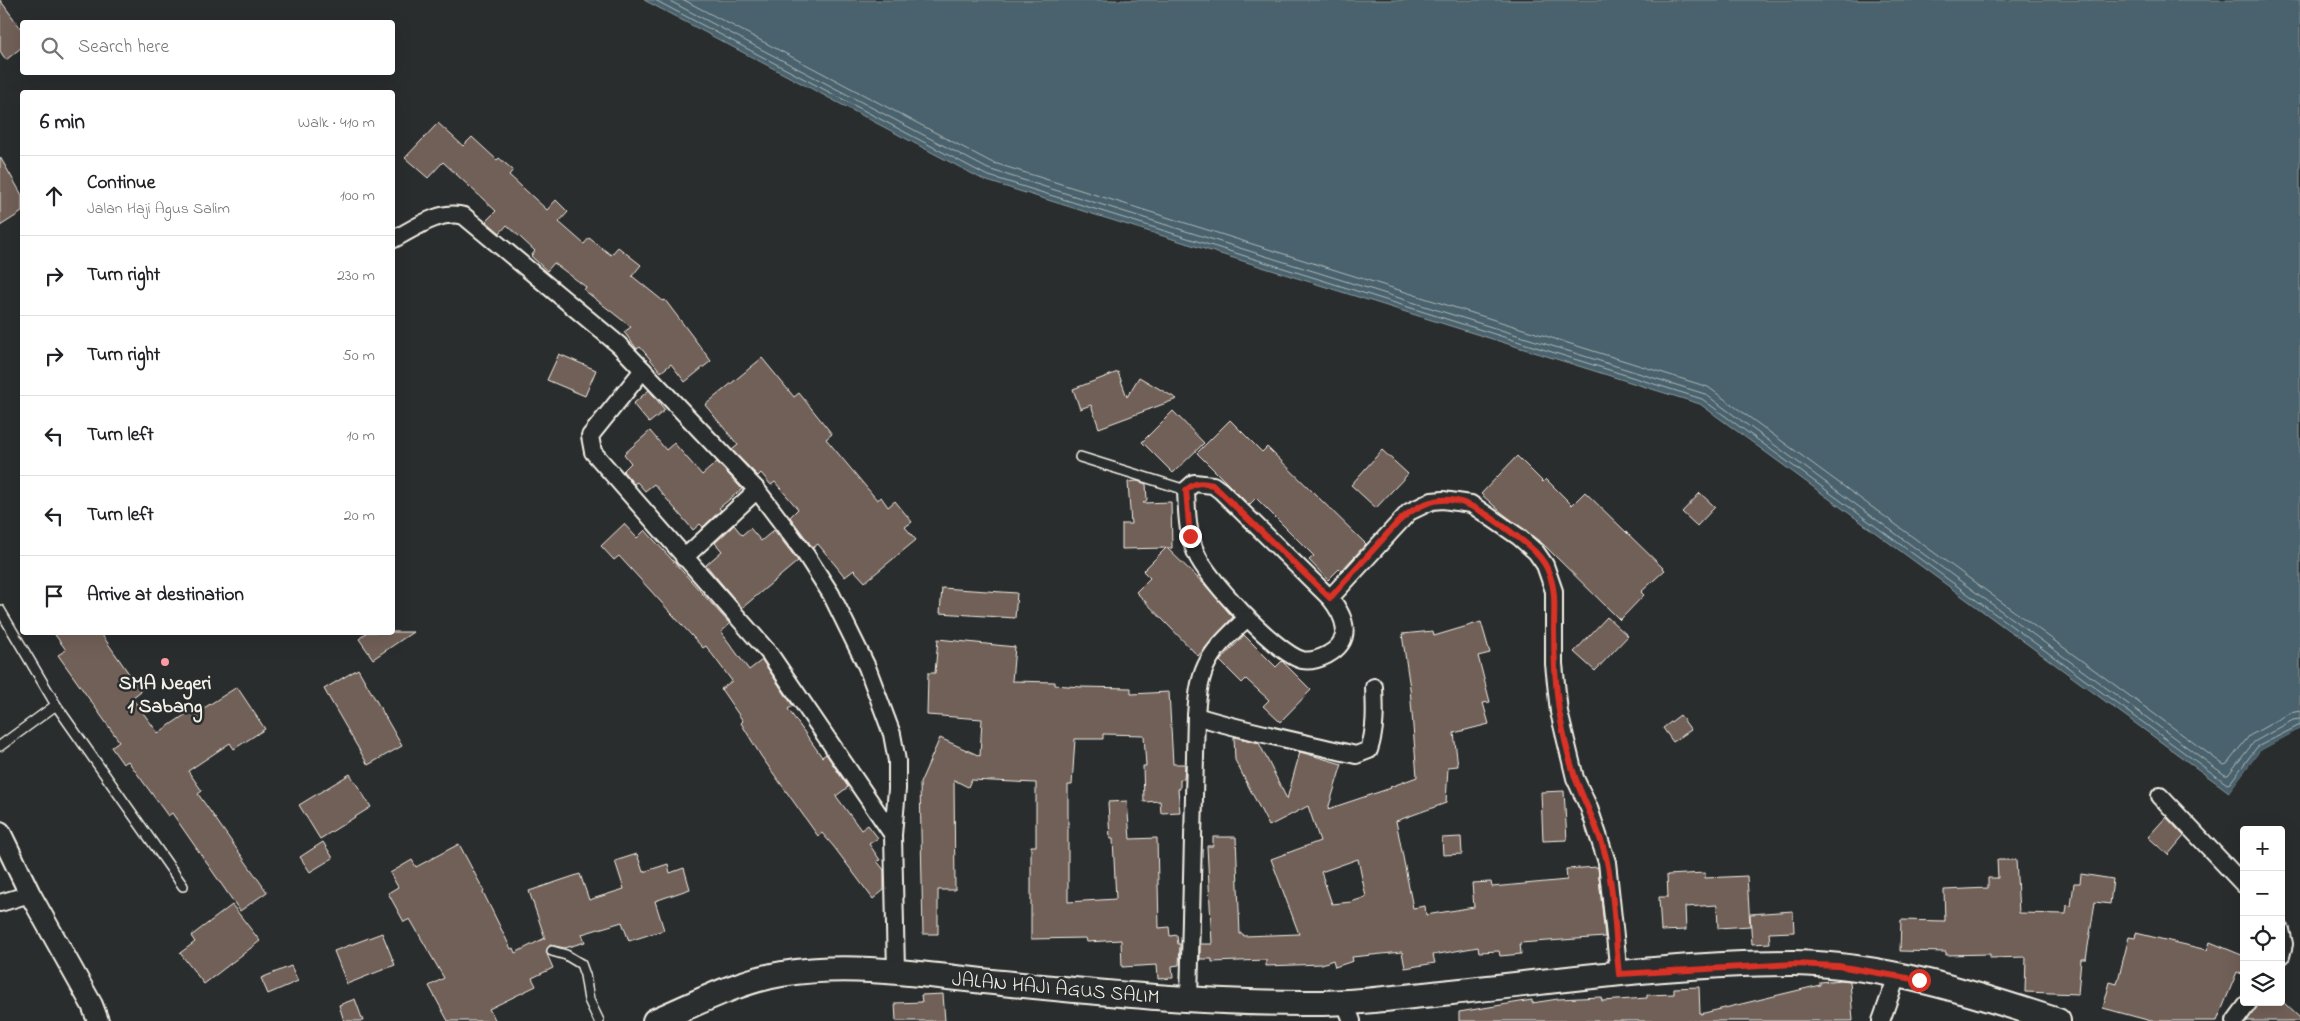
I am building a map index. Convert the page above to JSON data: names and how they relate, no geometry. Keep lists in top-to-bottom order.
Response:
{
  "streets": {
    "main road": ["JALAN HAJI AGUS SALIM"]
  },
  "places": ["SMA Negeri 1 Sabang"],
  "page": {
    "search": "Search here",
    "heading": ["6 min", "Walk · 410 m"],
    "list": [
      ["Continue", "Jalan Haji Agus Salim", "100 m"],
      ["Turn right", "230 m"],
      ["Turn right", "50 m"],
      ["Turn left", "10 m"],
      ["Turn left", "20 m"],
      "Arrive at destination"
    ],
    "map_buttons": ["+", "−"]
  }
}
